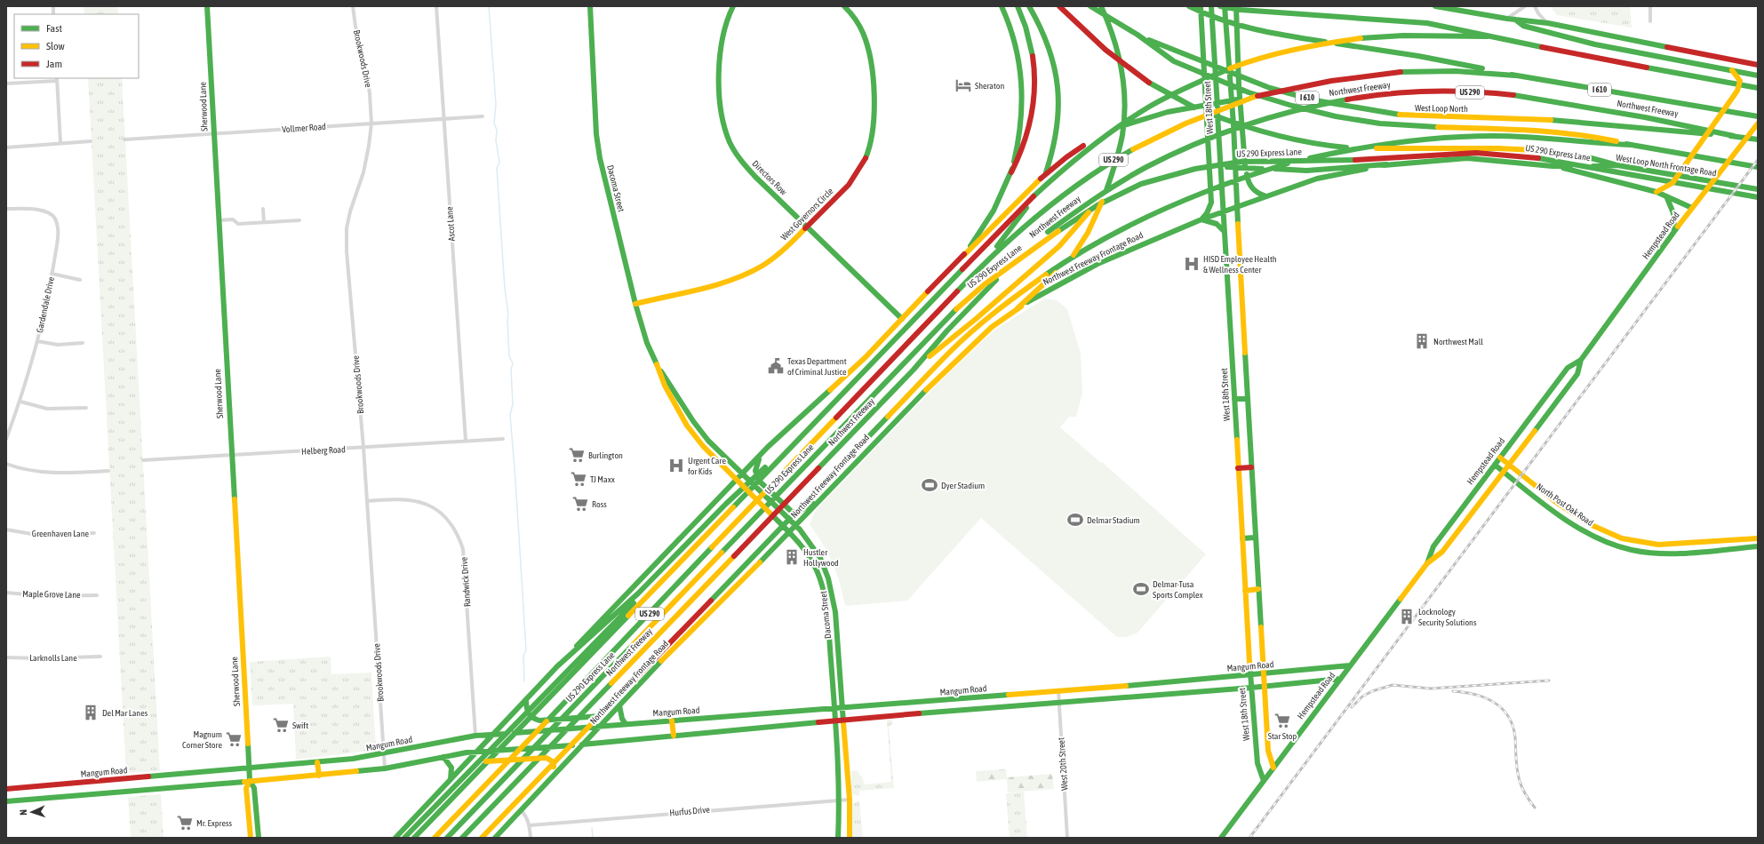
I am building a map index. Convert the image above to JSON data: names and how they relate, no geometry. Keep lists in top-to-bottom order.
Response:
{
  "streets": {
    "main road": [
      "Northwest Freeway",
      "I 610",
      "US 290",
      "Sherwood Lane",
      "West 18th Street",
      "West Loop North",
      "US 290 Express Lane",
      "West Loop North Frontage Road",
      "Directors Row",
      "Dacoma Street",
      "West Governors Circle",
      "Hempstead Road",
      "Northwest Freeway Frontage Road",
      "North Post Oak Road",
      "Mangum Road"
    ],
    "street": [
      "Brookwoods Drive",
      "Vollmer Road",
      "Ascot Lane",
      "Gardendale Drive",
      "Helberg Road",
      "Greenhaven Lane",
      "Randwick Drive",
      "Maple Grove Lane",
      "Larknolls Lane",
      "West 20th Street",
      "Hurfus Drive"
    ]
  },
  "crossings": [
    ["Brookwoods Drive", "Vollmer Road"],
    ["Brookwoods Drive", "Helberg Road"],
    ["Brookwoods Drive", "Randwick Drive"],
    ["Brookwoods Drive", "Mangum Road"],
    ["Northwest Freeway", "US 290"],
    ["Northwest Freeway", "West Loop North"],
    ["I 610", "US 290"],
    ["I 610", "West Loop North"],
    ["Sherwood Lane", "Vollmer Road"],
    ["Sherwood Lane", "Helberg Road"],
    ["Sherwood Lane", "Mangum Road"],
    ["West 18th Street", "Hempstead Road"],
    ["West 18th Street", "Northwest Freeway Frontage Road"],
    ["West 18th Street", "Mangum Road"],
    ["Vollmer Road", "Ascot Lane"],
    ["West Loop North Frontage Road", "Northwest Freeway Frontage Road"],
    ["Directors Row", "West Governors Circle"],
    ["Dacoma Street", "West Governors Circle"],
    ["Dacoma Street", "Northwest Freeway Frontage Road"],
    ["Dacoma Street", "Mangum Road"],
    ["Dacoma Street", "Hurfus Drive"],
    ["Ascot Lane", "Helberg Road"],
    ["Hempstead Road", "North Post Oak Road"],
    ["Hempstead Road", "Mangum Road"],
    ["Northwest Freeway Frontage Road", "Mangum Road"],
    ["Randwick Drive", "Mangum Road"],
    ["Mangum Road", "West 20th Street"]
  ],
  "places": {
    "hotel": ["Sheraton"],
    "hospital": ["HISD Employee Health & Wellness Center", "Urgent Care for Kids"],
    "building": [
      "Northwest Mall",
      "Hustler Hollywood",
      "Locknology Security Solutions",
      "Del Mar Lanes"
    ],
    "public building": ["Texas Department of Criminal Justice"],
    "supermarket": [
      "Burlington",
      "TJ Maxx",
      "Ross",
      "Star Stop",
      "Swift",
      "Magnum Corner Store",
      "Mr. Express"
    ],
    "sports": ["Dyer Stadium", "Delmar Stadium", "Delmar-Tusa Sports Complex"]
  },
  "legend": ["Fast", "Slow", "Jam"],
  "north": "left"
}
